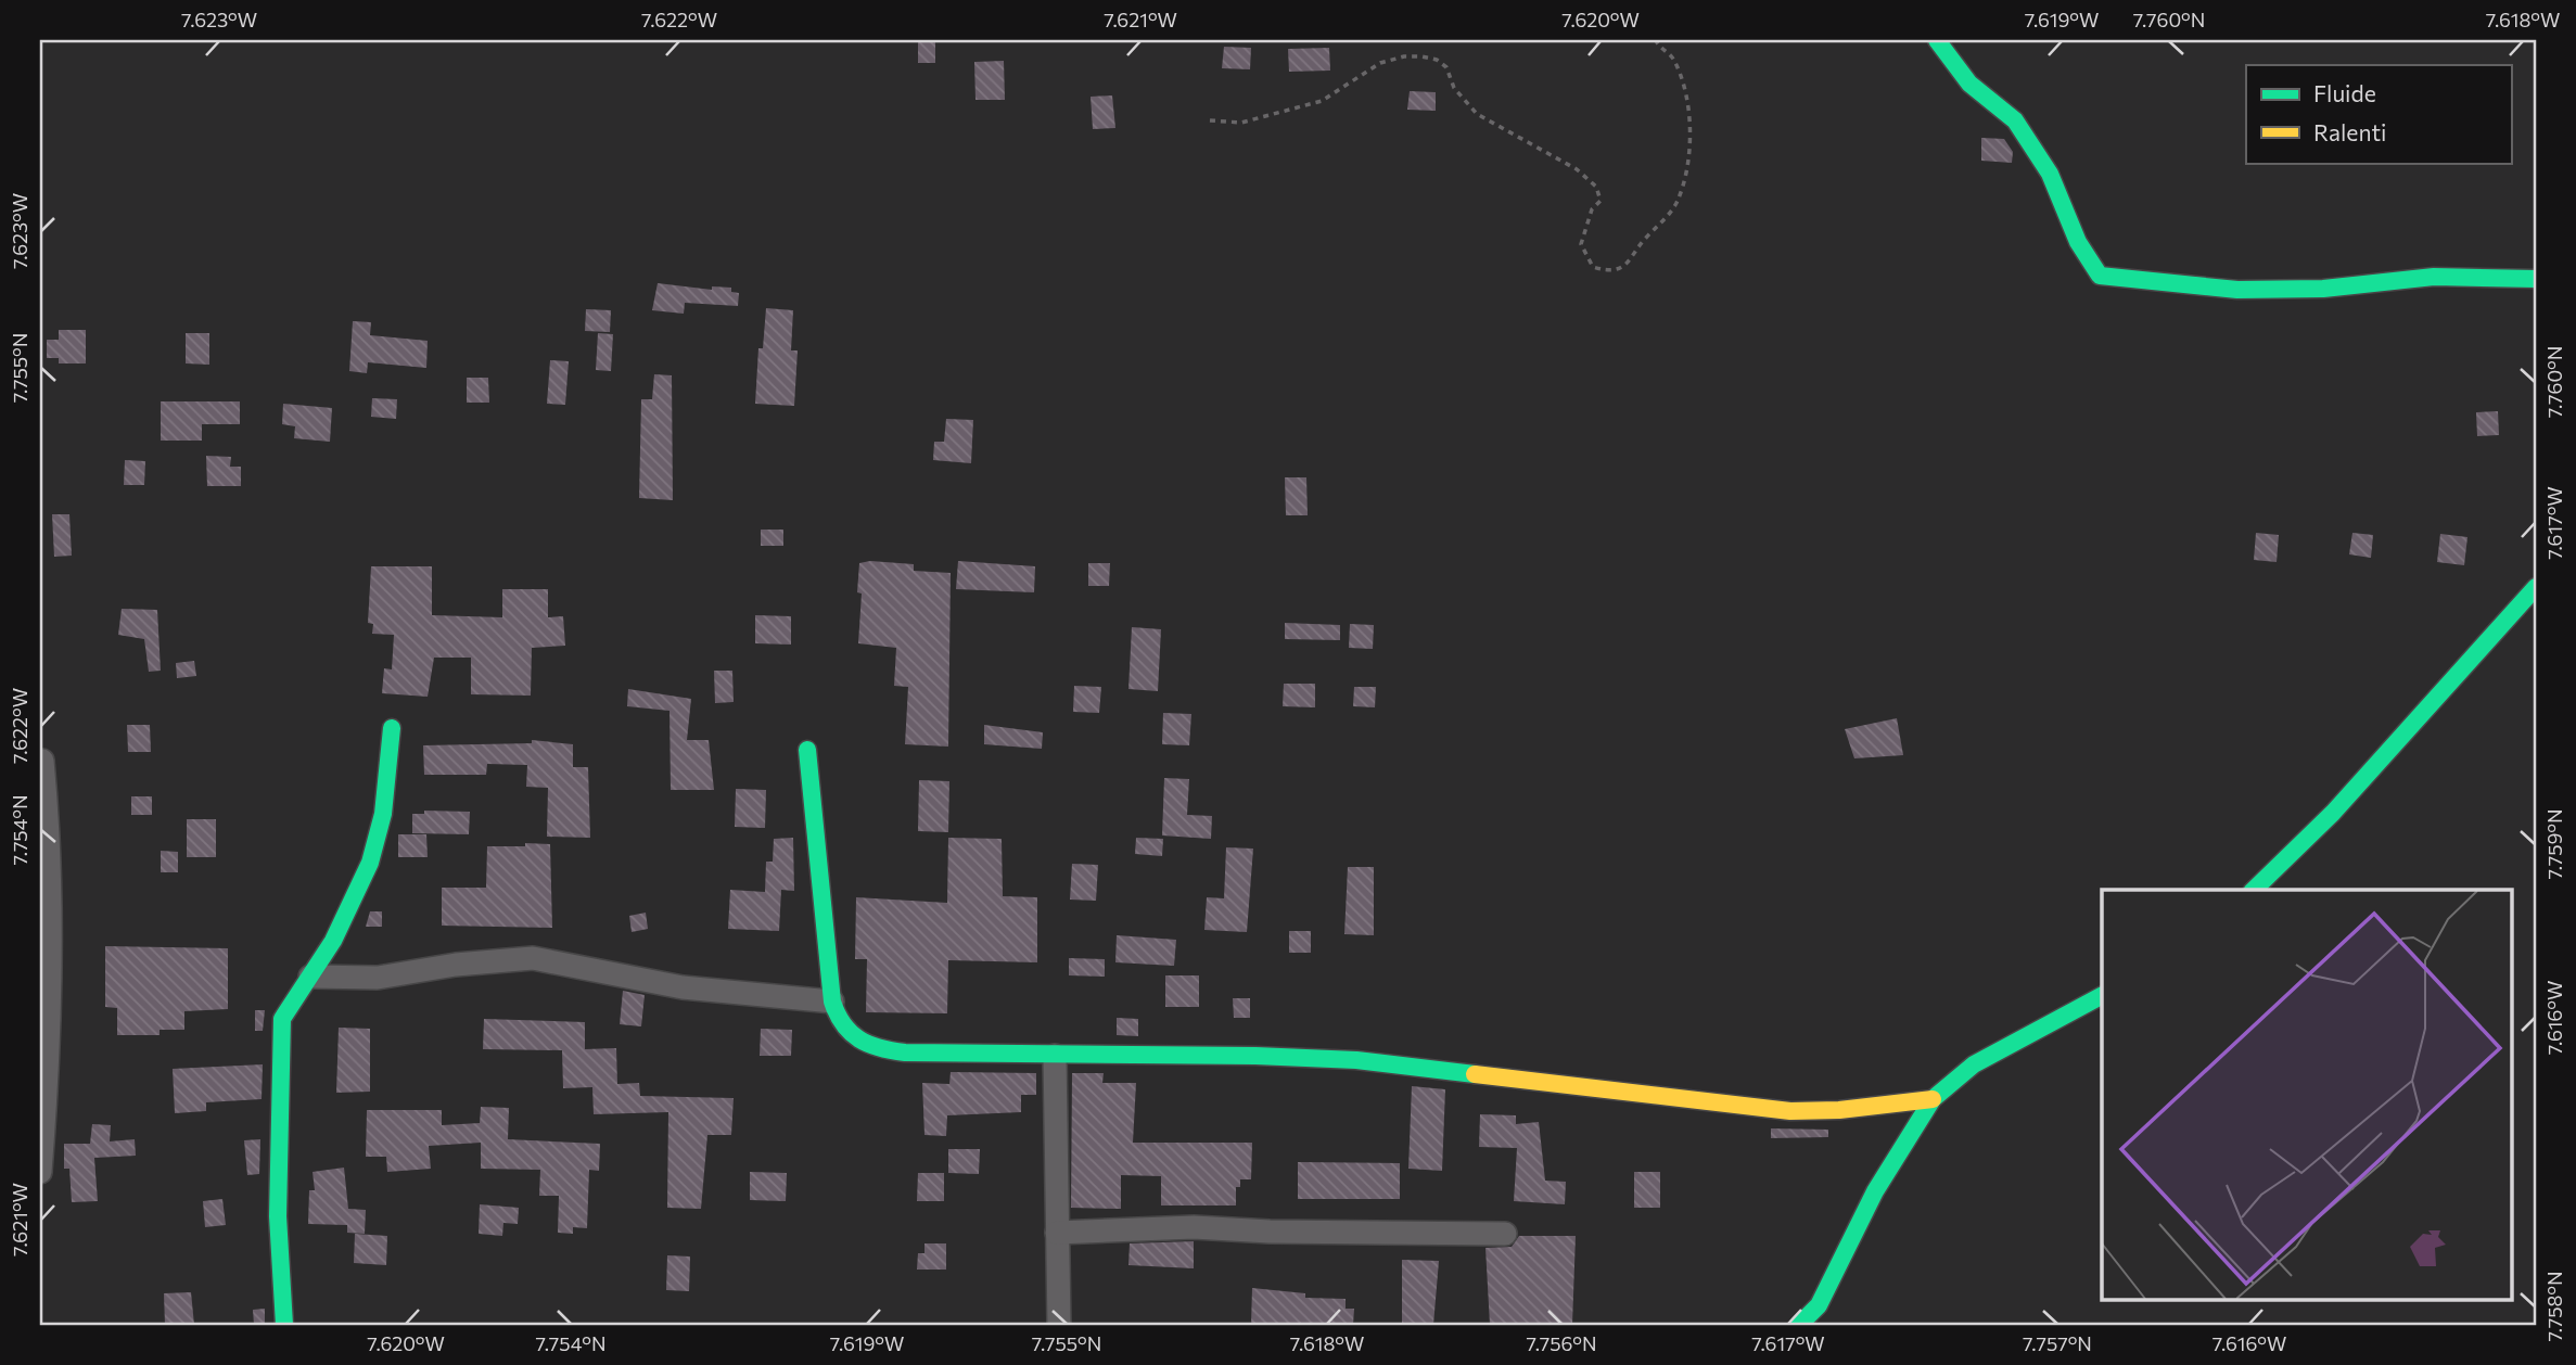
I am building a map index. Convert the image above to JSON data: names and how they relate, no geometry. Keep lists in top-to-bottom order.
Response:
{
  "legend": ["Fluide", "Ralenti"],
  "coordinates": [
    "7.623°W",
    "7.622°W",
    "7.621°W",
    "7.620°W",
    "7.619°W",
    "7.760°N",
    "7.618°W",
    "7.755°N",
    "7.617°W",
    "7.754°N",
    "7.759°N",
    "7.616°W",
    "7.758°N",
    "7.756°N",
    "7.757°N"
  ]
}
